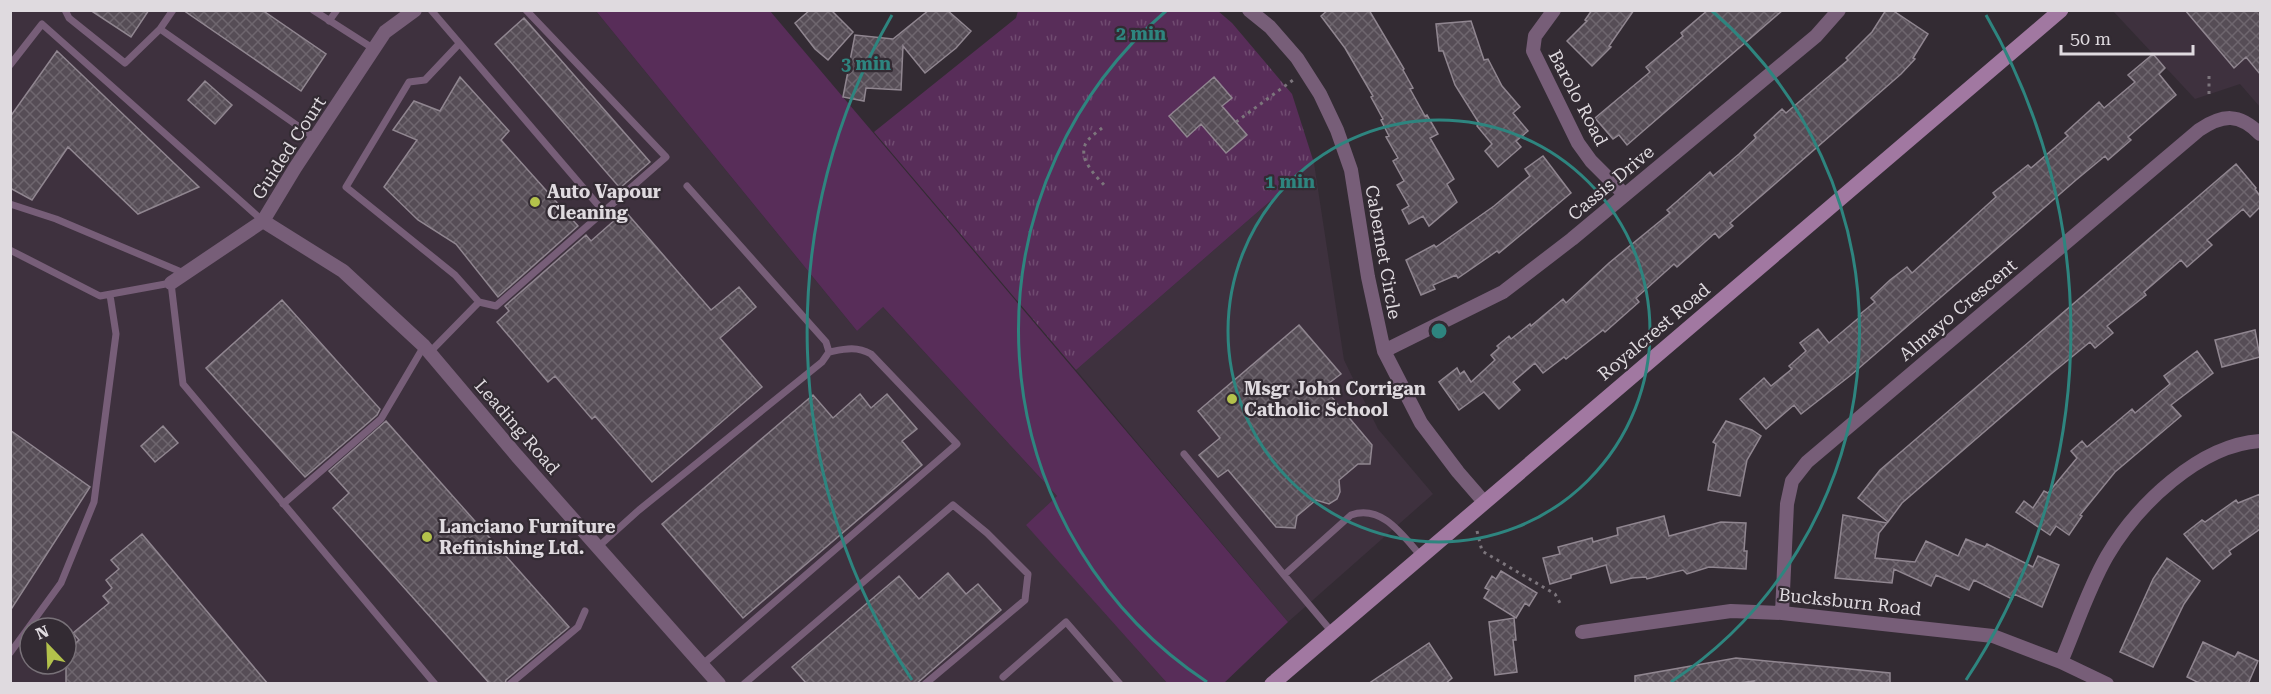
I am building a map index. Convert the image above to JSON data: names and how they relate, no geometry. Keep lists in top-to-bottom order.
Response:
{
  "streets": {
    "street": [
      "Barolo Road",
      "Guided Court",
      "Cassis Drive",
      "Cabernet Circle",
      "Almayo Crescent",
      "Royalcrest Road",
      "Leading Road",
      "Bucksburn Road"
    ]
  },
  "crossings": [
    ["Barolo Road", "Cassis Drive"],
    ["Guided Court", "Leading Road"],
    ["Cassis Drive", "Cabernet Circle"],
    ["Cabernet Circle", "Royalcrest Road"],
    ["Almayo Crescent", "Bucksburn Road"]
  ],
  "places": ["Auto Vapour Cleaning", "Msgr John Corrigan Catholic School", "Lanciano Furniture Refinishing Ltd."],
  "scale_bar": "50 m",
  "north": "top left",
  "rings": ["2 min", "3 min", "1 min"]
}
